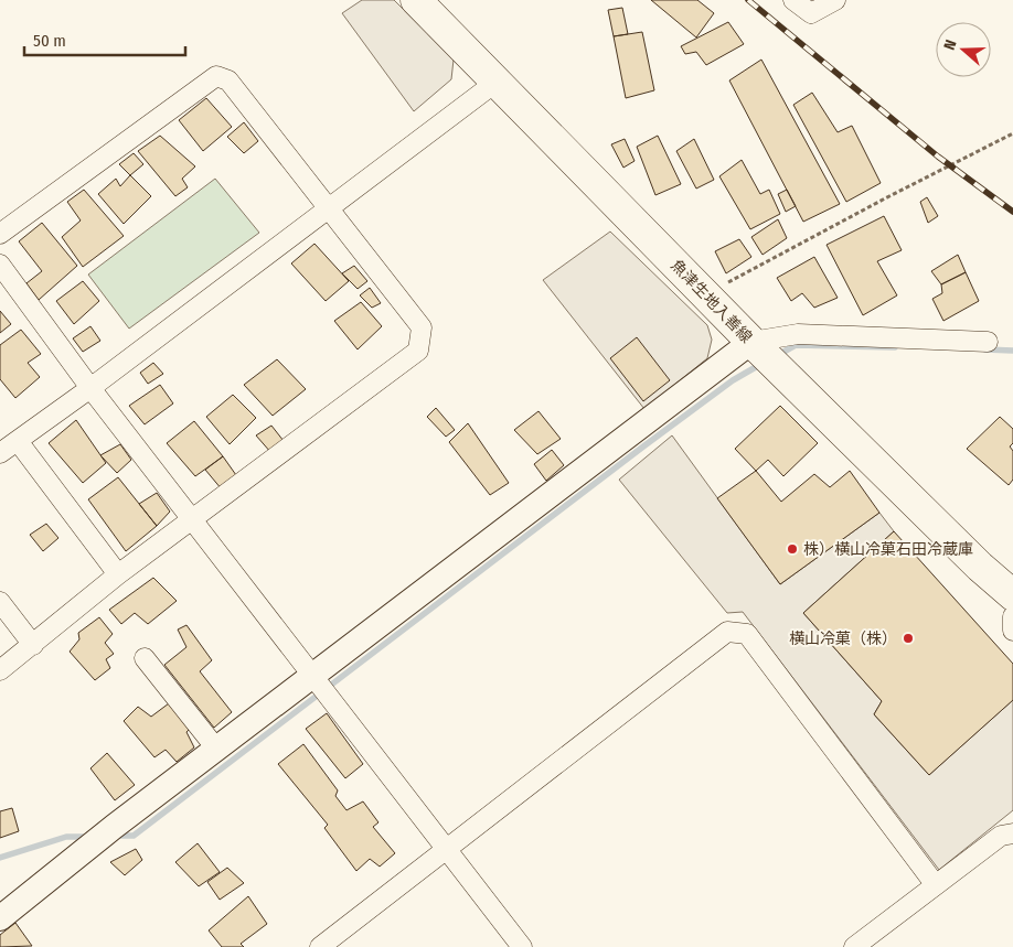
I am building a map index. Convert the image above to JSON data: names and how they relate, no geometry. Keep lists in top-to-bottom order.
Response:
{
  "streets": {
    "main road": ["魚津生地入善線"]
  },
  "places": ["株）横山冷菓石田冷蔵庫", "横山冷菓（株）"],
  "scale_bar": "50 m",
  "north": "left"
}
